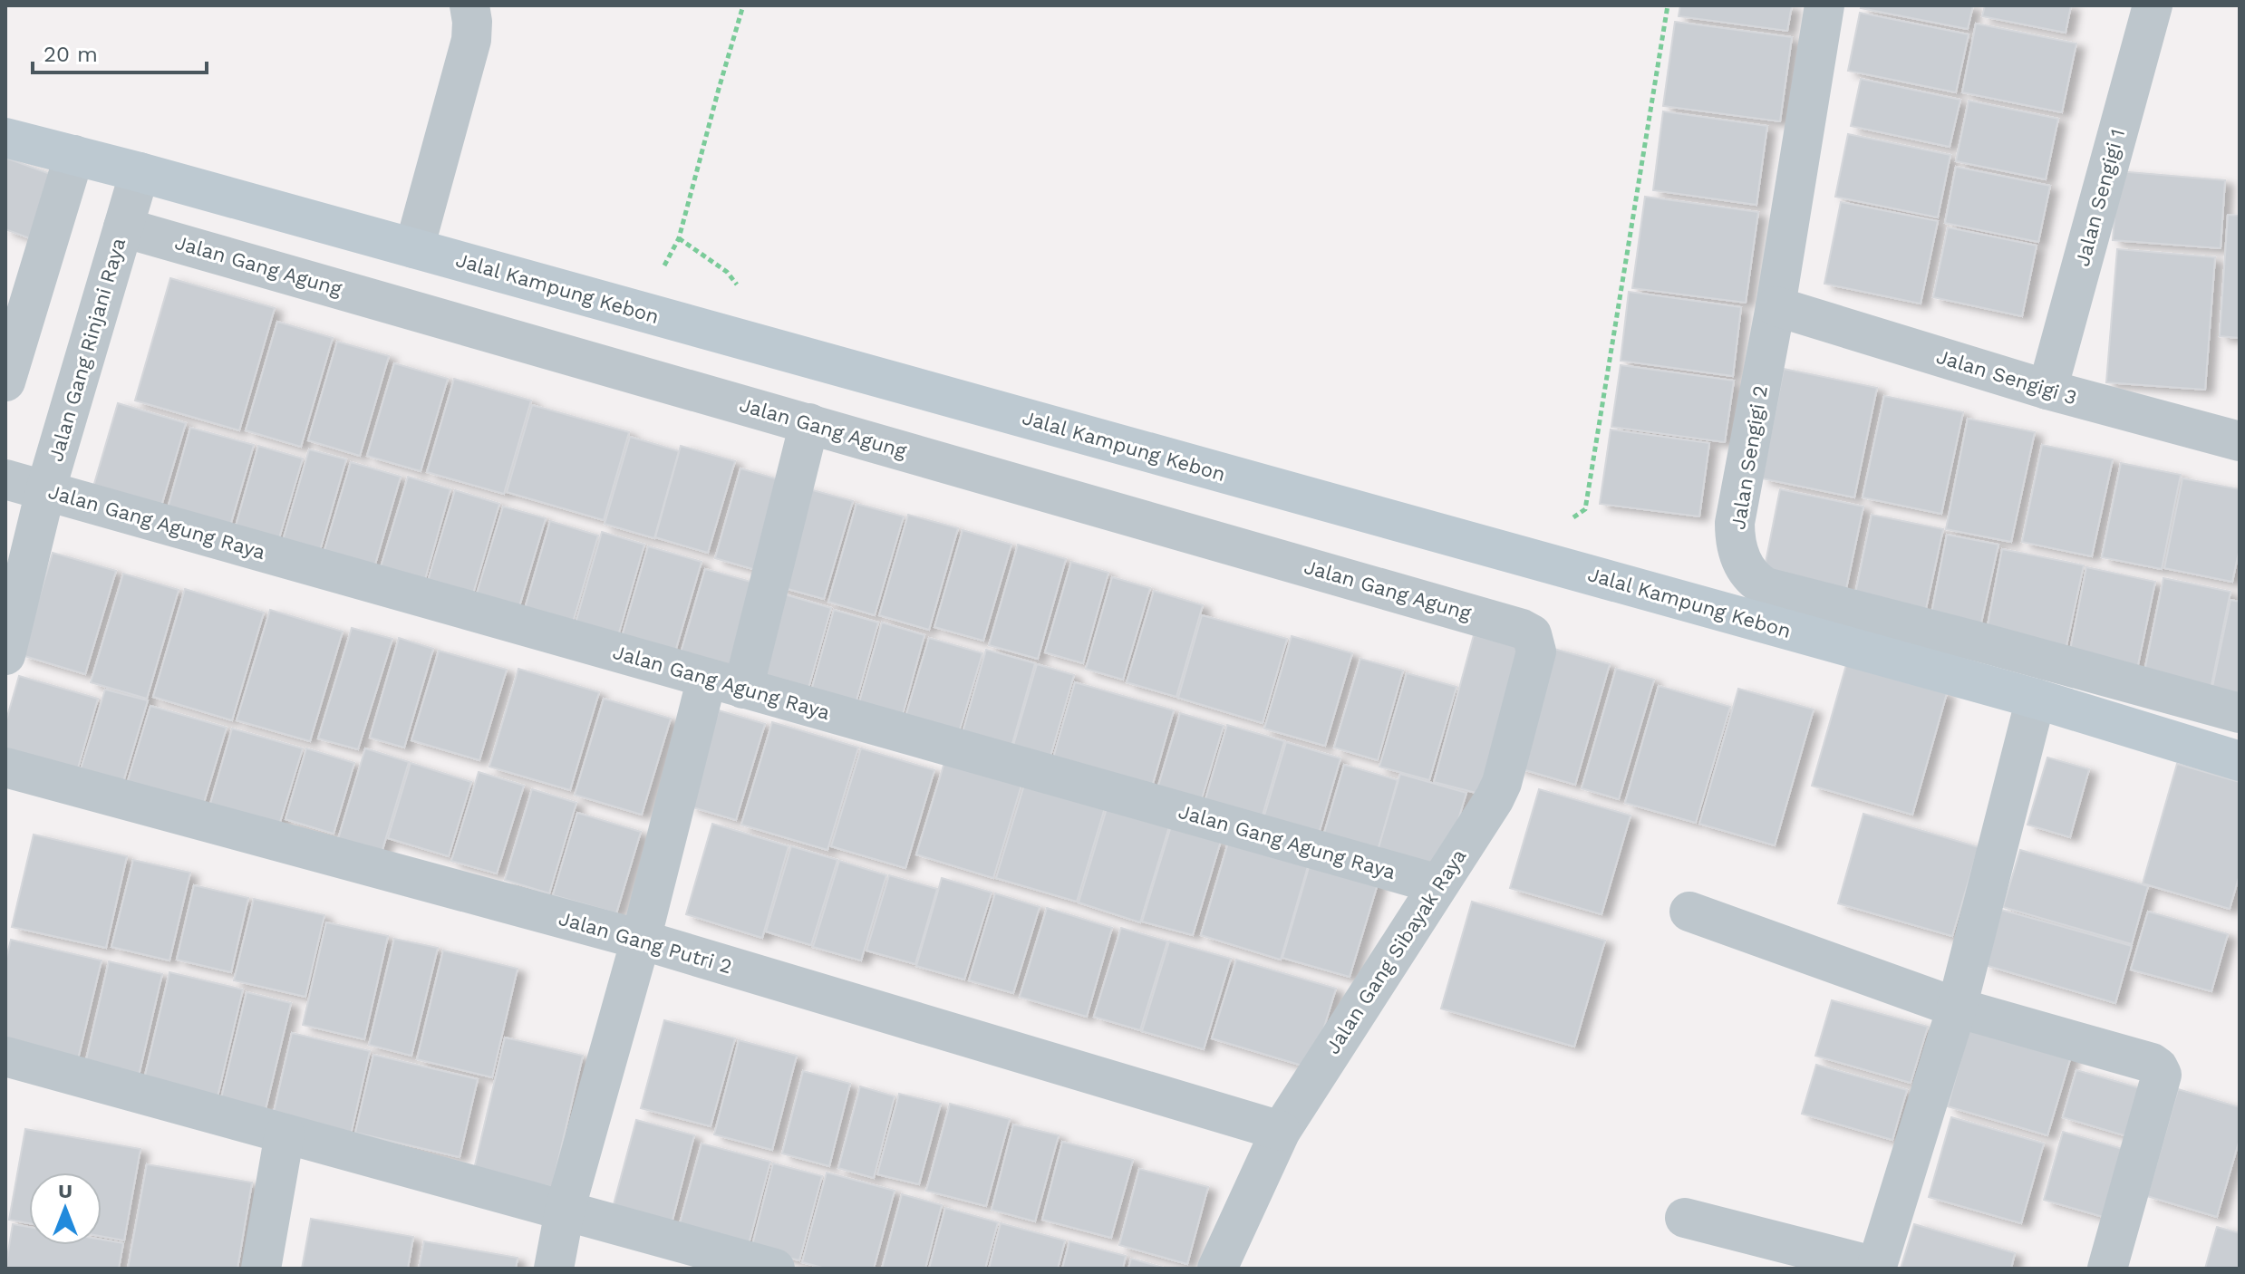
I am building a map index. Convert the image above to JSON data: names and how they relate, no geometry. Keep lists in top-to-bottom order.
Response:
{
  "streets": {
    "street": [
      "Jalan Sengigi 1",
      "Jalan Gang Agung",
      "Jalal Kampung Kebon",
      "Jalan Gang Rinjani Raya",
      "Jalan Sengigi 3",
      "Jalan Sengigi 2",
      "Jalan Gang Agung Raya",
      "Jalan Gang Putri 2",
      "Jalan Gang Sibayak Raya"
    ]
  },
  "crossings": [
    ["Jalan Sengigi 1", "Jalan Sengigi 3"],
    ["Jalan Gang Agung", "Jalan Gang Rinjani Raya"],
    ["Jalan Gang Agung", "Jalan Gang Sibayak Raya"],
    ["Jalal Kampung Kebon", "Jalan Gang Rinjani Raya"],
    ["Jalan Gang Rinjani Raya", "Jalan Gang Agung Raya"],
    ["Jalan Sengigi 3", "Jalan Sengigi 2"],
    ["Jalan Gang Agung Raya", "Jalan Gang Sibayak Raya"],
    ["Jalan Gang Putri 2", "Jalan Gang Sibayak Raya"]
  ],
  "scale_bar": "20 m",
  "north": "top"
}
